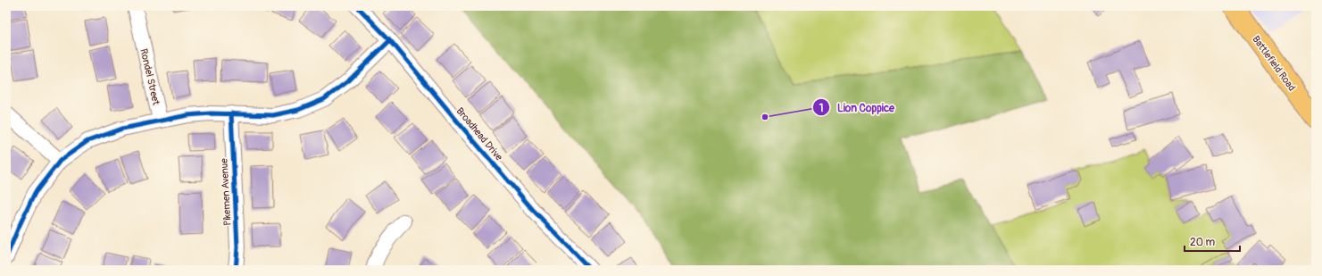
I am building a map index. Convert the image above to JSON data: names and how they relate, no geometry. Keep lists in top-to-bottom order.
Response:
{
  "streets": {
    "main road": ["Battlefield Road"],
    "street": ["Rondel Street", "Broadhead Drive", "Pikemen Avenue"]
  },
  "places": ["Lion Coppice"],
  "scale_bar": "20 m"
}
